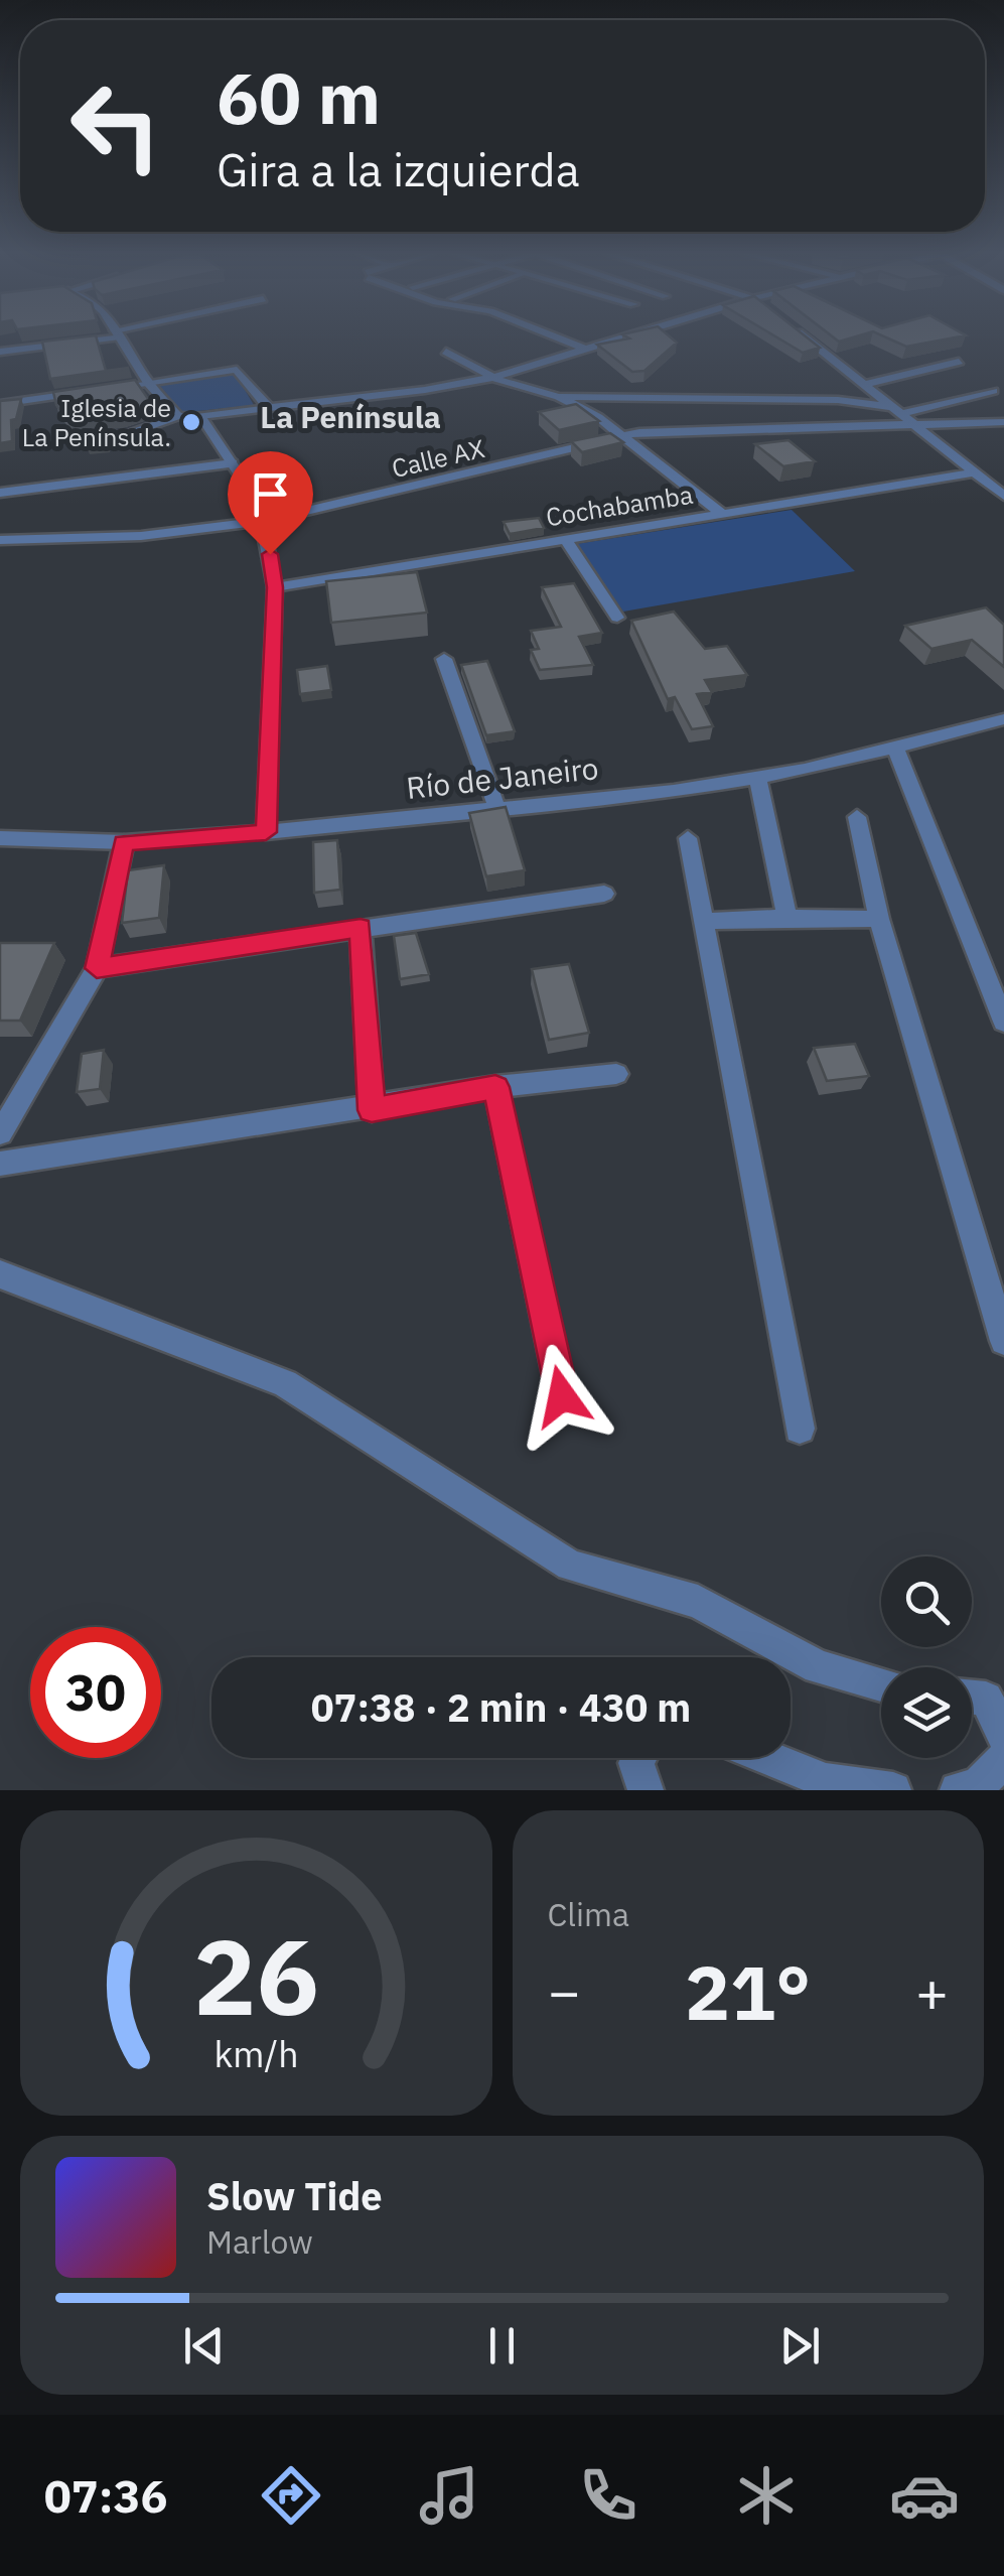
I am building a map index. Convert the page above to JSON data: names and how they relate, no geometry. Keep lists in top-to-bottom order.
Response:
{
  "streets": {
    "street": ["Calle AX", "Cochabamba", "Río de Janeiro"]
  },
  "districts": ["La Península"],
  "places": ["Iglesia de La Península."],
  "page": {
    "turn": ["60 m", "Gira a la izquierda"],
    "limit": "30",
    "trip": "07:38 · 2 min · 430 m",
    "tile": "Clima",
    "heat": ["−", "21°", "+"],
    "song": ["Slow Tide", "Marlow"],
    "tabs": "07:36",
    "gauge": ["26", "km/h"]
  }
}
